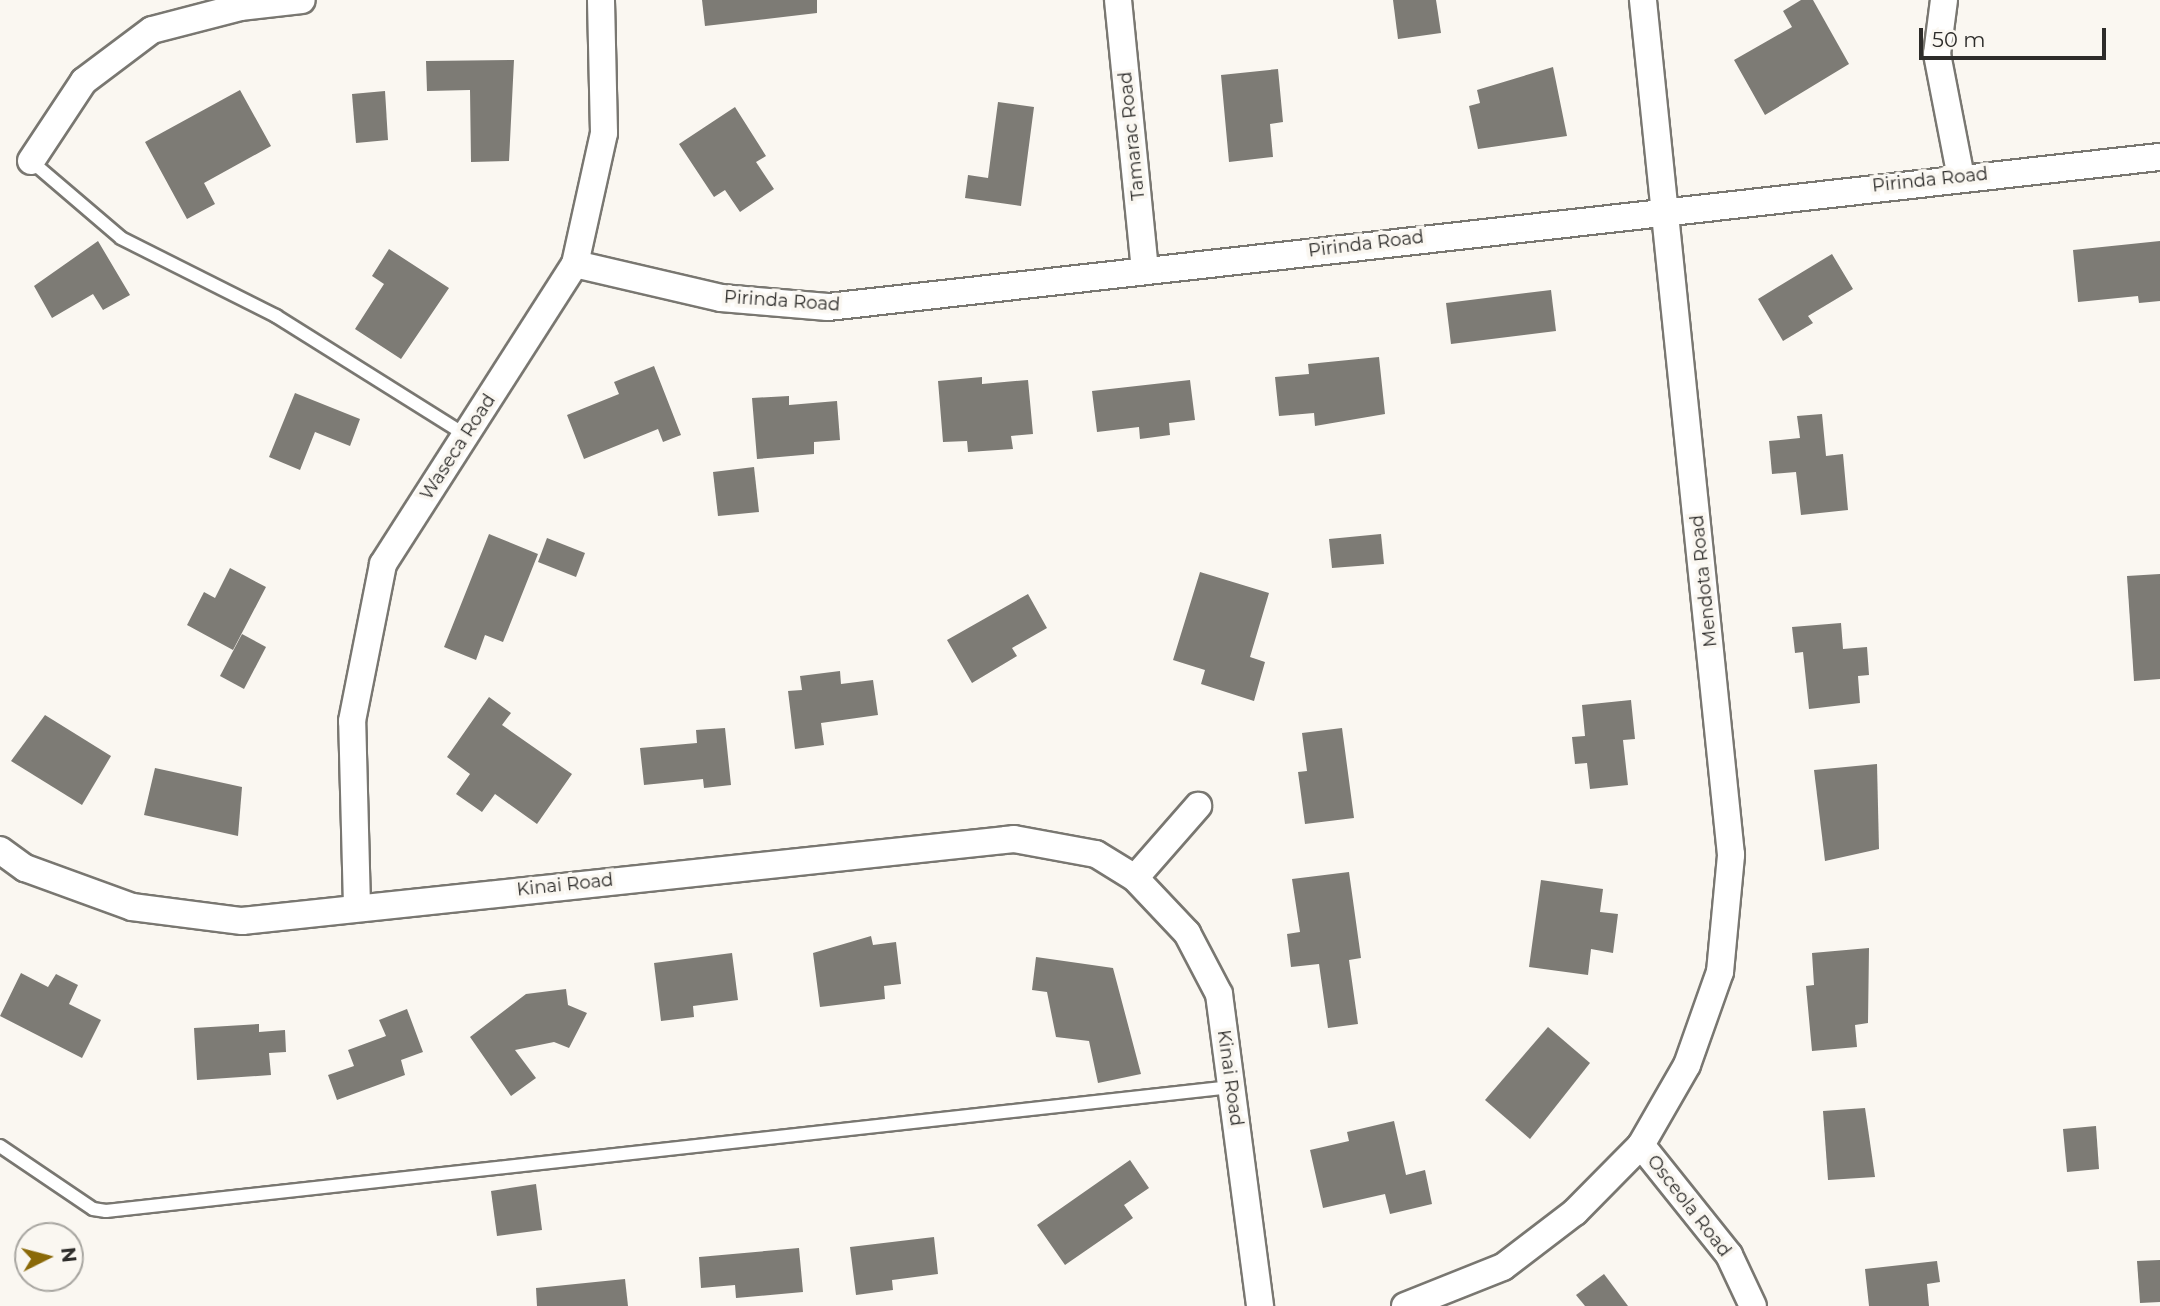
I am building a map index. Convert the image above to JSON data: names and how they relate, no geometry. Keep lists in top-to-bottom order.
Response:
{
  "streets": {
    "street": [
      "Tamarac Road",
      "Pirinda Road",
      "Waseca Road",
      "Mendota Road",
      "Kinai Road",
      "Osceola Road"
    ]
  },
  "crossings": [
    ["Tamarac Road", "Pirinda Road"],
    ["Pirinda Road", "Waseca Road"],
    ["Pirinda Road", "Mendota Road"],
    ["Waseca Road", "Kinai Road"],
    ["Mendota Road", "Osceola Road"]
  ],
  "scale_bar": "50 m",
  "north": "right"
}
